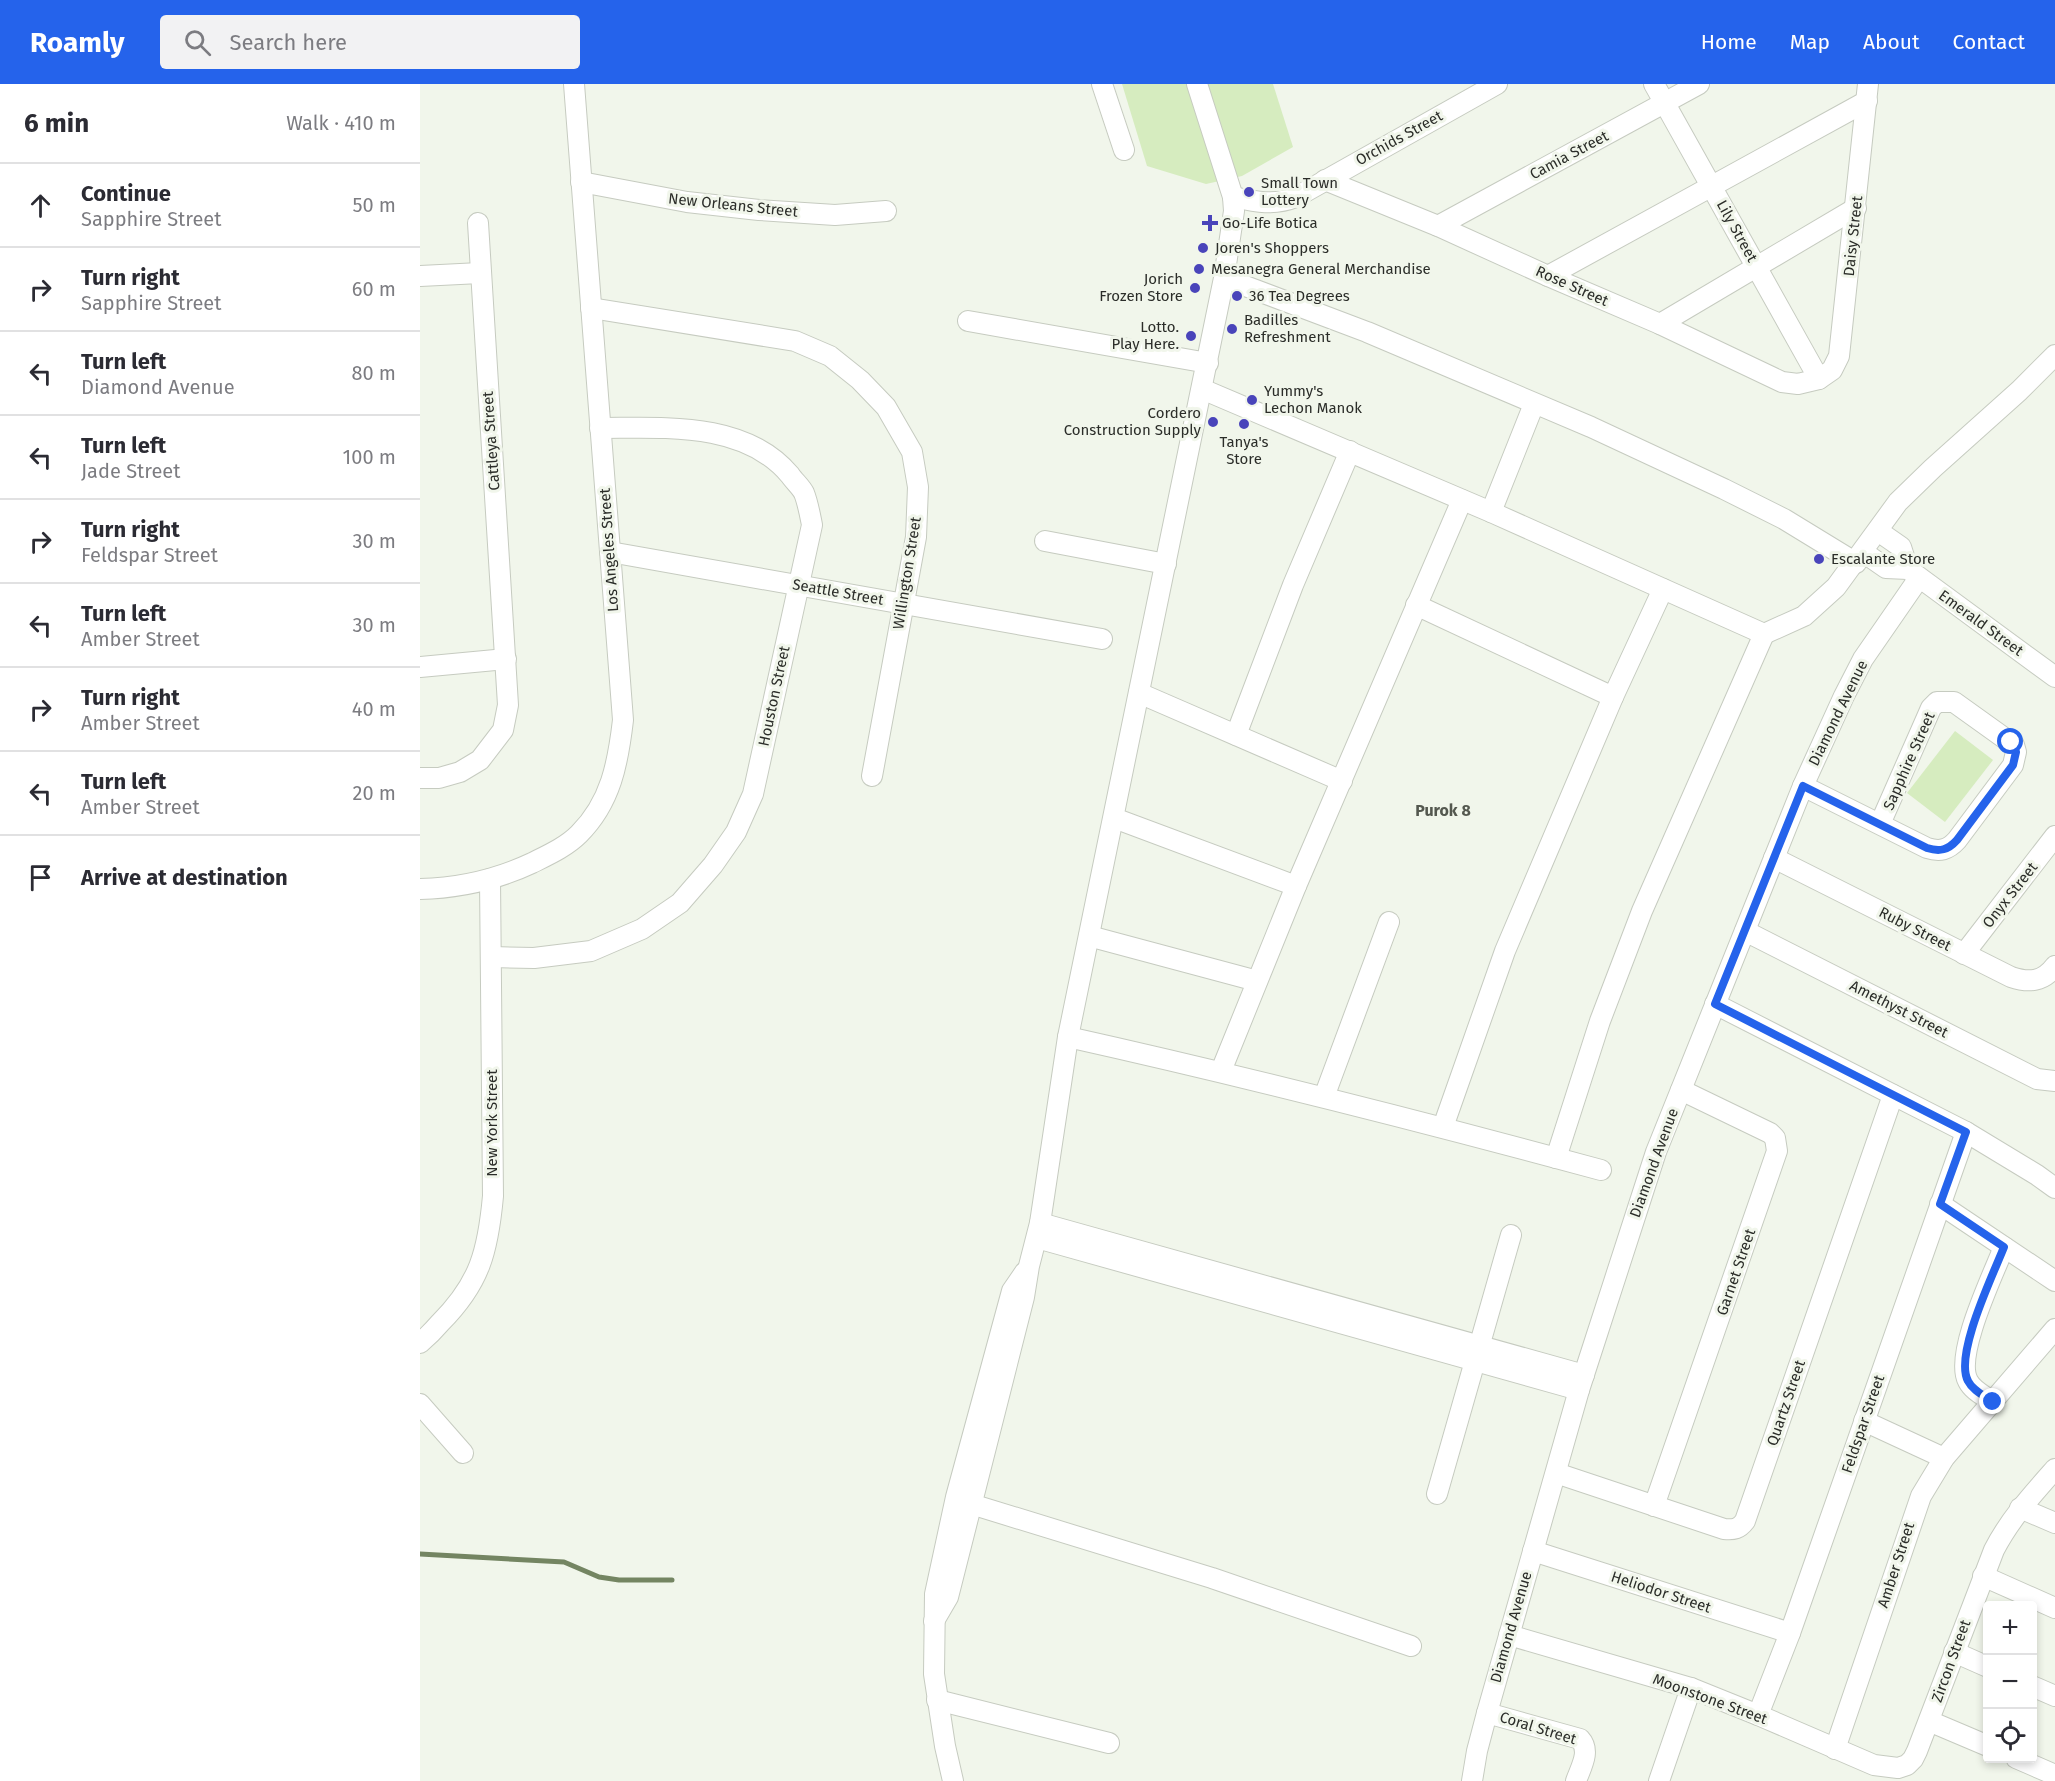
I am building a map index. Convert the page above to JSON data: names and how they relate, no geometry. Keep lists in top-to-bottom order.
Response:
{
  "streets": {
    "street": [
      "Orchids Street",
      "Camia Street",
      "New Orleans Street",
      "Lily Street",
      "Daisy Street",
      "Rose Street",
      "Cattleya Street",
      "Los Angeles Street",
      "Willington Street",
      "Seattle Street",
      "Emerald Street",
      "Houston Street",
      "Diamond Avenue",
      "Sapphire Street",
      "Onyx Street",
      "Ruby Street",
      "Amethyst Street",
      "New York Street",
      "Garnet Street",
      "Quartz Street",
      "Feldspar Street",
      "Amber Street",
      "Heliodor Street",
      "Zircon Street",
      "Moonstone Street",
      "Coral Street"
    ]
  },
  "crossings": [
    ["Orchids Street", "Rose Street"],
    ["Camia Street", "Lily Street"],
    ["Camia Street", "Rose Street"],
    ["New Orleans Street", "Los Angeles Street"],
    ["Lily Street", "Daisy Street"],
    ["Lily Street", "Rose Street"],
    ["Daisy Street", "Rose Street"],
    ["Los Angeles Street", "Willington Street"],
    ["Los Angeles Street", "Seattle Street"],
    ["Los Angeles Street", "Houston Street"],
    ["Los Angeles Street", "New York Street"],
    ["Willington Street", "Seattle Street"],
    ["Seattle Street", "Houston Street"],
    ["Emerald Street", "Diamond Avenue"],
    ["Houston Street", "New York Street"],
    ["Diamond Avenue", "Sapphire Street"],
    ["Diamond Avenue", "Ruby Street"],
    ["Diamond Avenue", "Amethyst Street"],
    ["Diamond Avenue", "Garnet Street"],
    ["Diamond Avenue", "Quartz Street"],
    ["Diamond Avenue", "Heliodor Street"],
    ["Diamond Avenue", "Moonstone Street"],
    ["Diamond Avenue", "Coral Street"],
    ["Onyx Street", "Ruby Street"],
    ["Garnet Street", "Quartz Street"],
    ["Feldspar Street", "Heliodor Street"],
    ["Feldspar Street", "Moonstone Street"],
    ["Amber Street", "Moonstone Street"],
    ["Zircon Street", "Moonstone Street"]
  ],
  "districts": ["Purok 8"],
  "places": {
    "other": [
      "Small Town Lottery",
      "Joren's Shoppers",
      "Mesanegra General Merchandise",
      "Jorich Frozen Store",
      "36 Tea Degrees",
      "Badilles Refreshment",
      "Lotto. Play Here.",
      "Yummy's Lechon Manok",
      "Cordero Construction Supply",
      "Tanya's Store",
      "Escalante Store"
    ],
    "health": ["Go-Life Botica"]
  },
  "page": {
    "header": "Roamly",
    "search": "Search here",
    "nav": [
      "Home",
      "Map",
      "About",
      "Contact"
    ],
    "heading": ["6 min", "Walk · 410 m"],
    "list": [
      ["Continue", "Sapphire Street", "50 m"],
      ["Turn right", "Sapphire Street", "60 m"],
      ["Turn left", "Diamond Avenue", "80 m"],
      ["Turn left", "Jade Street", "100 m"],
      ["Turn right", "Feldspar Street", "30 m"],
      ["Turn left", "Amber Street", "30 m"],
      ["Turn right", "Amber Street", "40 m"],
      ["Turn left", "Amber Street", "20 m"],
      "Arrive at destination"
    ],
    "map_buttons": ["+", "−"]
  }
}
